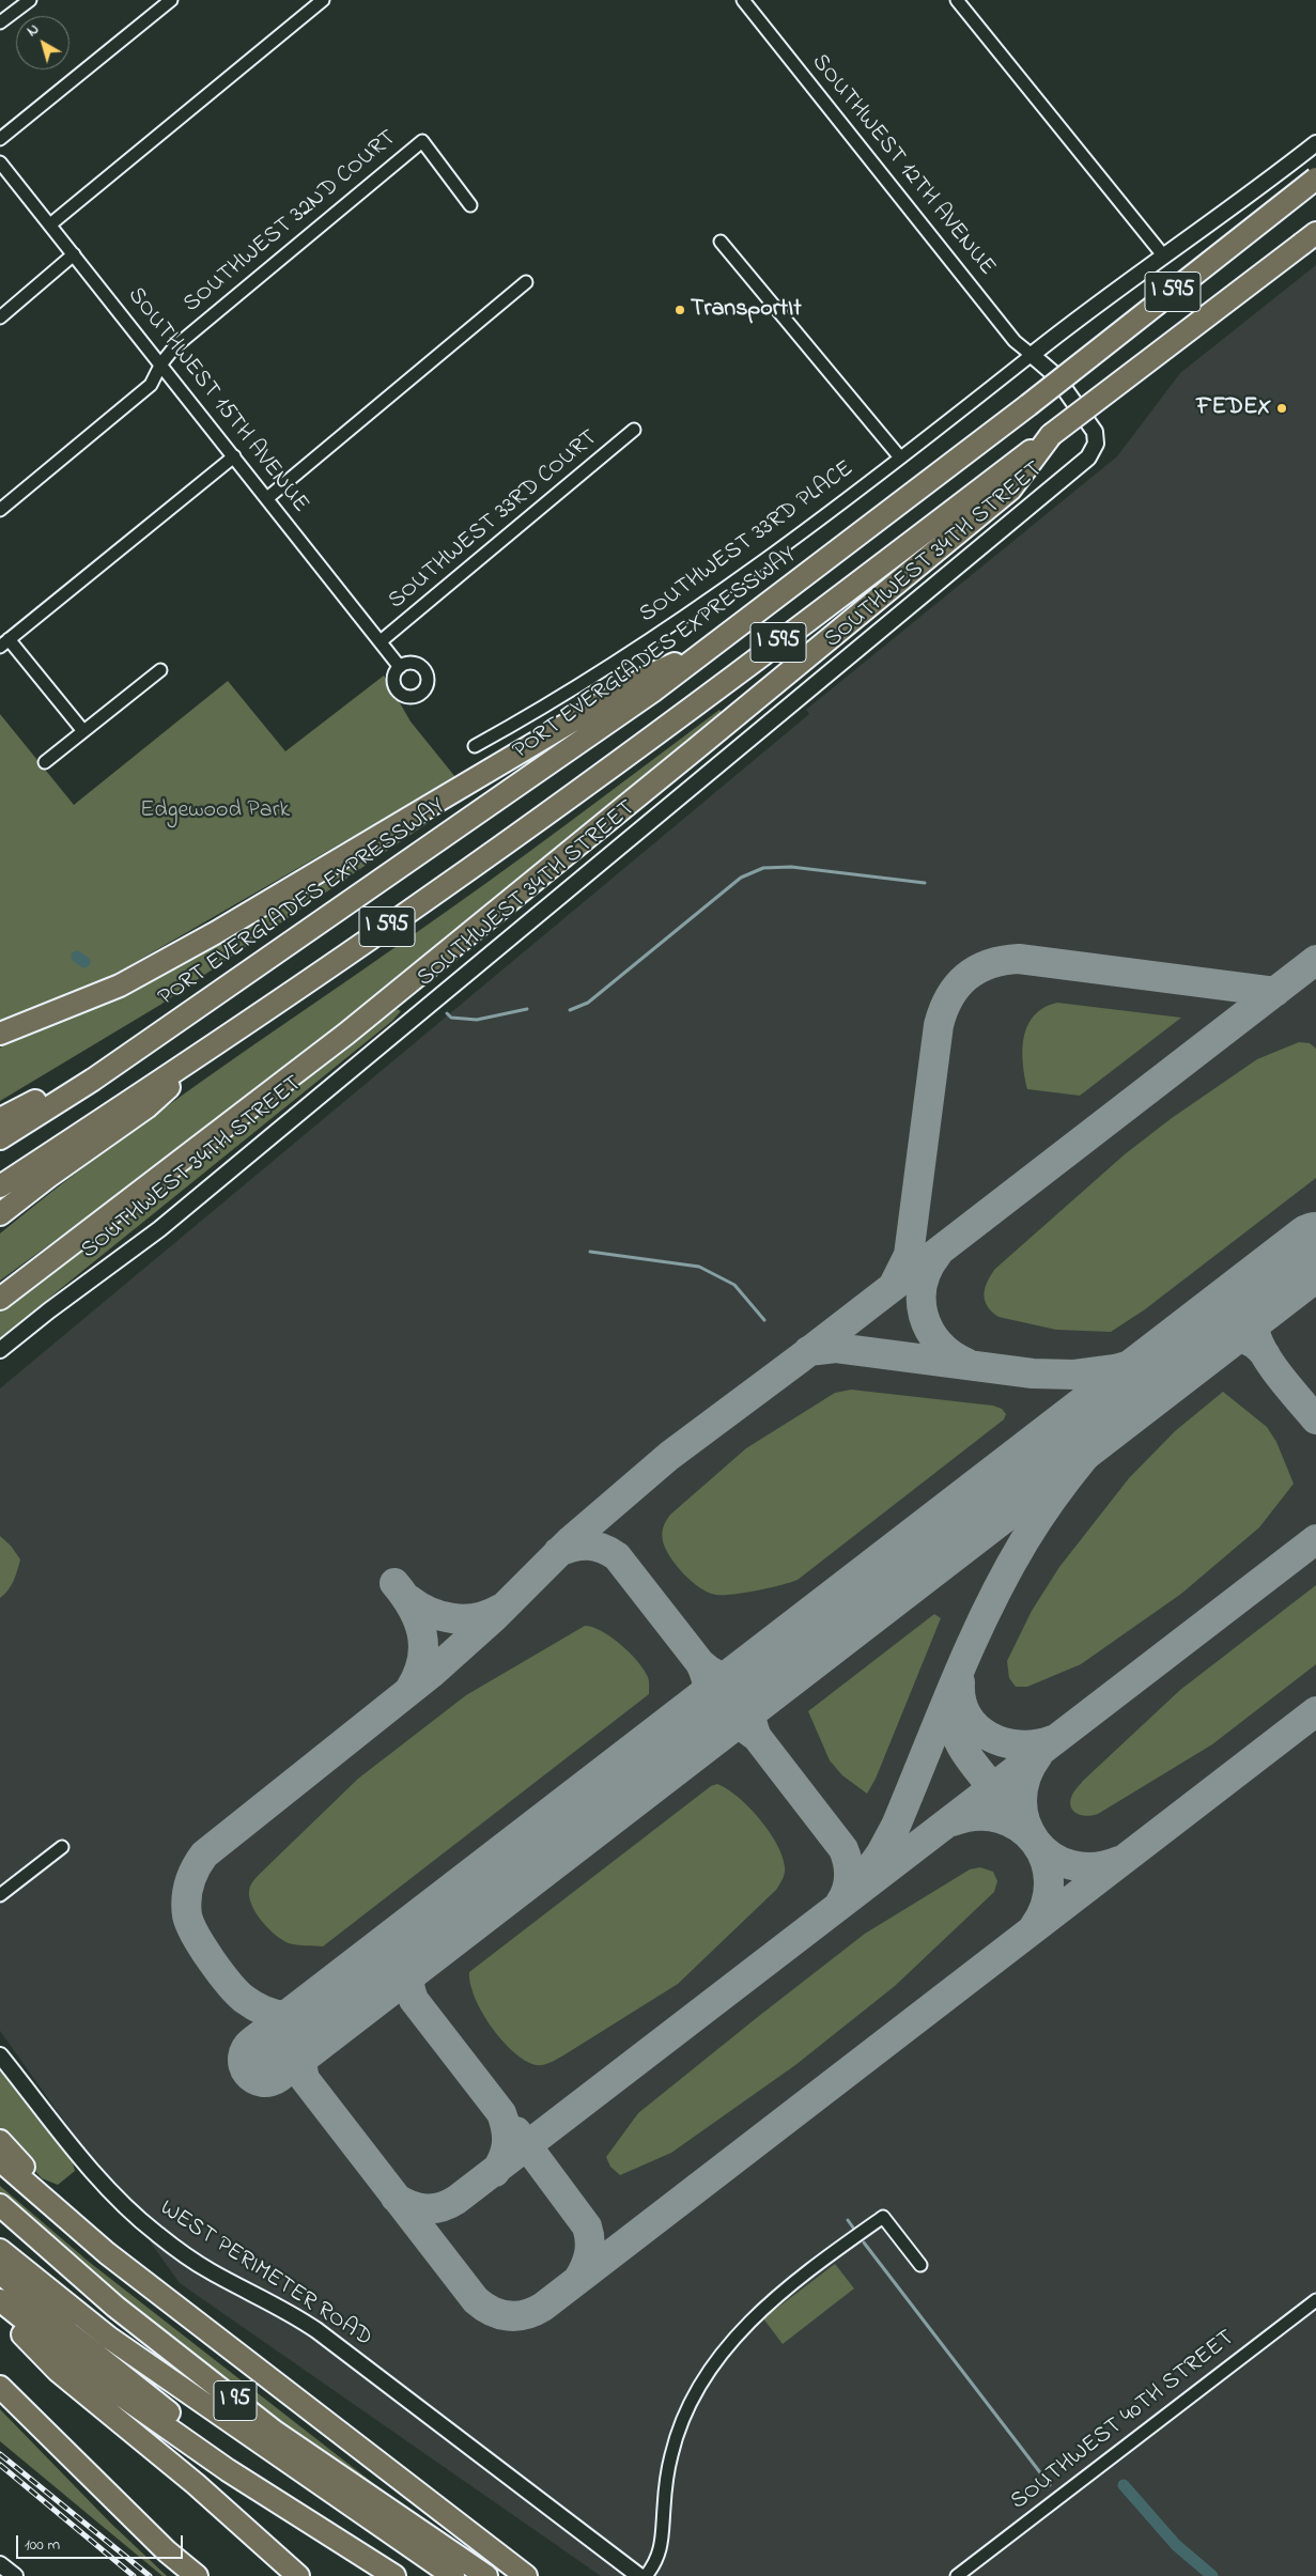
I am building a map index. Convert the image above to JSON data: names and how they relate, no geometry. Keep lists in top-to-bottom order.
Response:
{
  "streets": {
    "highway": ["I 595", "PORT EVERGLADES EXPRESSWAY", "I 95"],
    "street": [
      "SOUTHWEST 12TH AVENUE",
      "SOUTHWEST 32ND COURT",
      "SOUTHWEST 15TH AVENUE",
      "SOUTHWEST 33RD COURT",
      "SOUTHWEST 33RD PLACE",
      "SOUTHWEST 34TH STREET",
      "WEST PERIMETER ROAD",
      "SOUTHWEST 40TH STREET"
    ]
  },
  "crossings": [
    ["SOUTHWEST 12TH AVENUE", "SOUTHWEST 33RD PLACE"],
    ["SOUTHWEST 12TH AVENUE", "SOUTHWEST 34TH STREET"],
    ["SOUTHWEST 32ND COURT", "SOUTHWEST 15TH AVENUE"],
    ["SOUTHWEST 15TH AVENUE", "SOUTHWEST 33RD COURT"],
    ["SOUTHWEST 33RD PLACE", "SOUTHWEST 34TH STREET"]
  ],
  "parks": ["Edgewood Park"],
  "places": ["TransportIt", "FEDEX"],
  "scale_bar": "100 m",
  "north": "top left"
}
